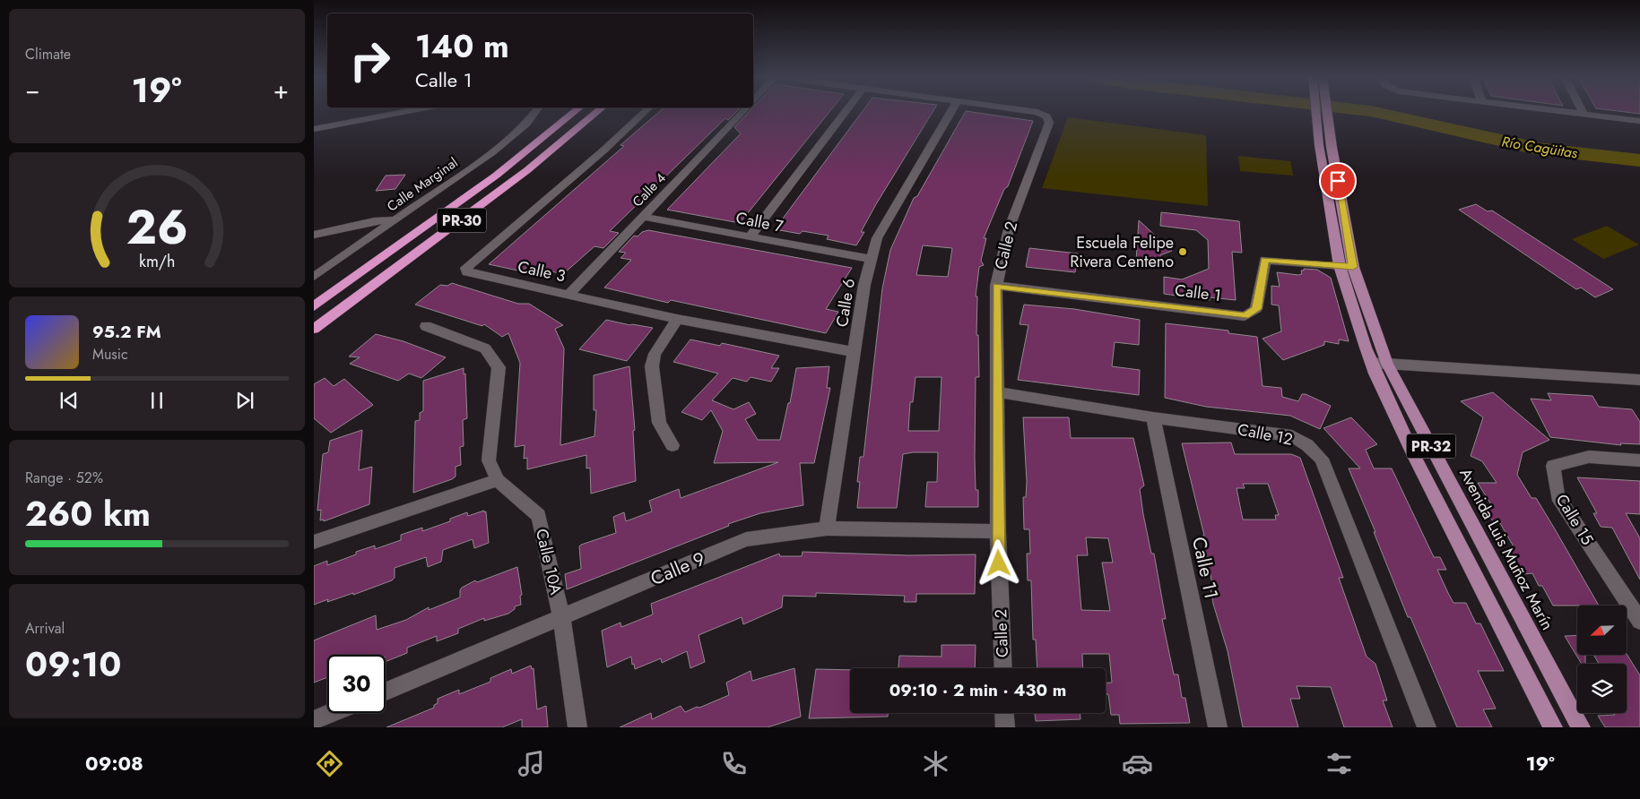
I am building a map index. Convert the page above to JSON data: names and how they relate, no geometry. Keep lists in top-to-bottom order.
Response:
{
  "streets": {
    "highway": ["PR-30"],
    "main road": ["PR-32", "Avenida Luis Muñoz Marín"],
    "street": [
      "Calle Marginal",
      "Calle 4",
      "Calle 7",
      "Calle 2",
      "Calle 3",
      "Calle 1",
      "Calle 6",
      "Calle 12",
      "Calle 15",
      "Calle 10A",
      "Calle 11",
      "Calle 9"
    ]
  },
  "crossings": [
    ["Calle 4", "Calle 7"],
    ["Calle 4", "Calle 3"],
    ["Calle 7", "Calle 6"],
    ["Calle 2", "Calle 1"],
    ["Calle 2", "Calle 12"],
    ["Calle 2", "Calle 9"],
    ["Calle 3", "Calle 6"],
    ["Calle 1", "Avenida Luis Muñoz Marín"],
    ["Calle 6", "Calle 9"],
    ["Calle 12", "Calle 11"],
    ["Calle 10A", "Calle 9"]
  ],
  "water": ["Río Cagüitas"],
  "places": ["Escuela Felipe Rivera Centeno"],
  "north": "bottom left",
  "page": {
    "tile": [
      "Climate",
      ["Range · 52%", "260 km"],
      ["Arrival", "09:10"]
    ],
    "turn": ["140 m", "Calle 1"],
    "heat": ["−", "19°", "+"],
    "song": ["95.2 FM", "Music"],
    "limit": "30",
    "trip": "09:10 · 2 min · 430 m",
    "tabs": ["09:08", "19°"],
    "gauge": ["26", "km/h"]
  }
}
